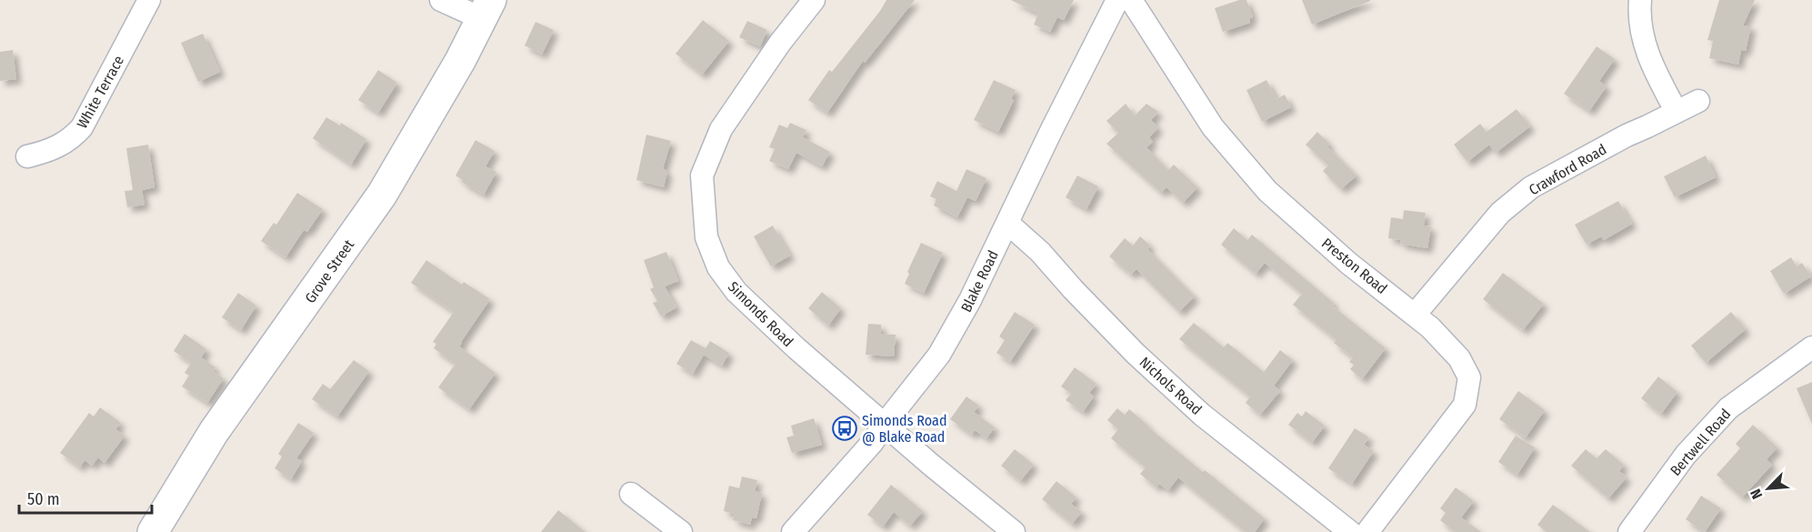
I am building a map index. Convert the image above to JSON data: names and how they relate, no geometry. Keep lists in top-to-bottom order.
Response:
{
  "streets": {
    "main road": ["Grove Street"],
    "street": [
      "White Terrace",
      "Crawford Road",
      "Preston Road",
      "Blake Road",
      "Simonds Road",
      "Nichols Road",
      "Bertwell Road"
    ]
  },
  "crossings": [
    ["Crawford Road", "Preston Road"],
    ["Blake Road", "Simonds Road"],
    ["Blake Road", "Nichols Road"]
  ],
  "places": {
    "bus stop": ["Simonds Road @ Blake Road"]
  },
  "scale_bar": "50 m",
  "north": "bottom left"
}
